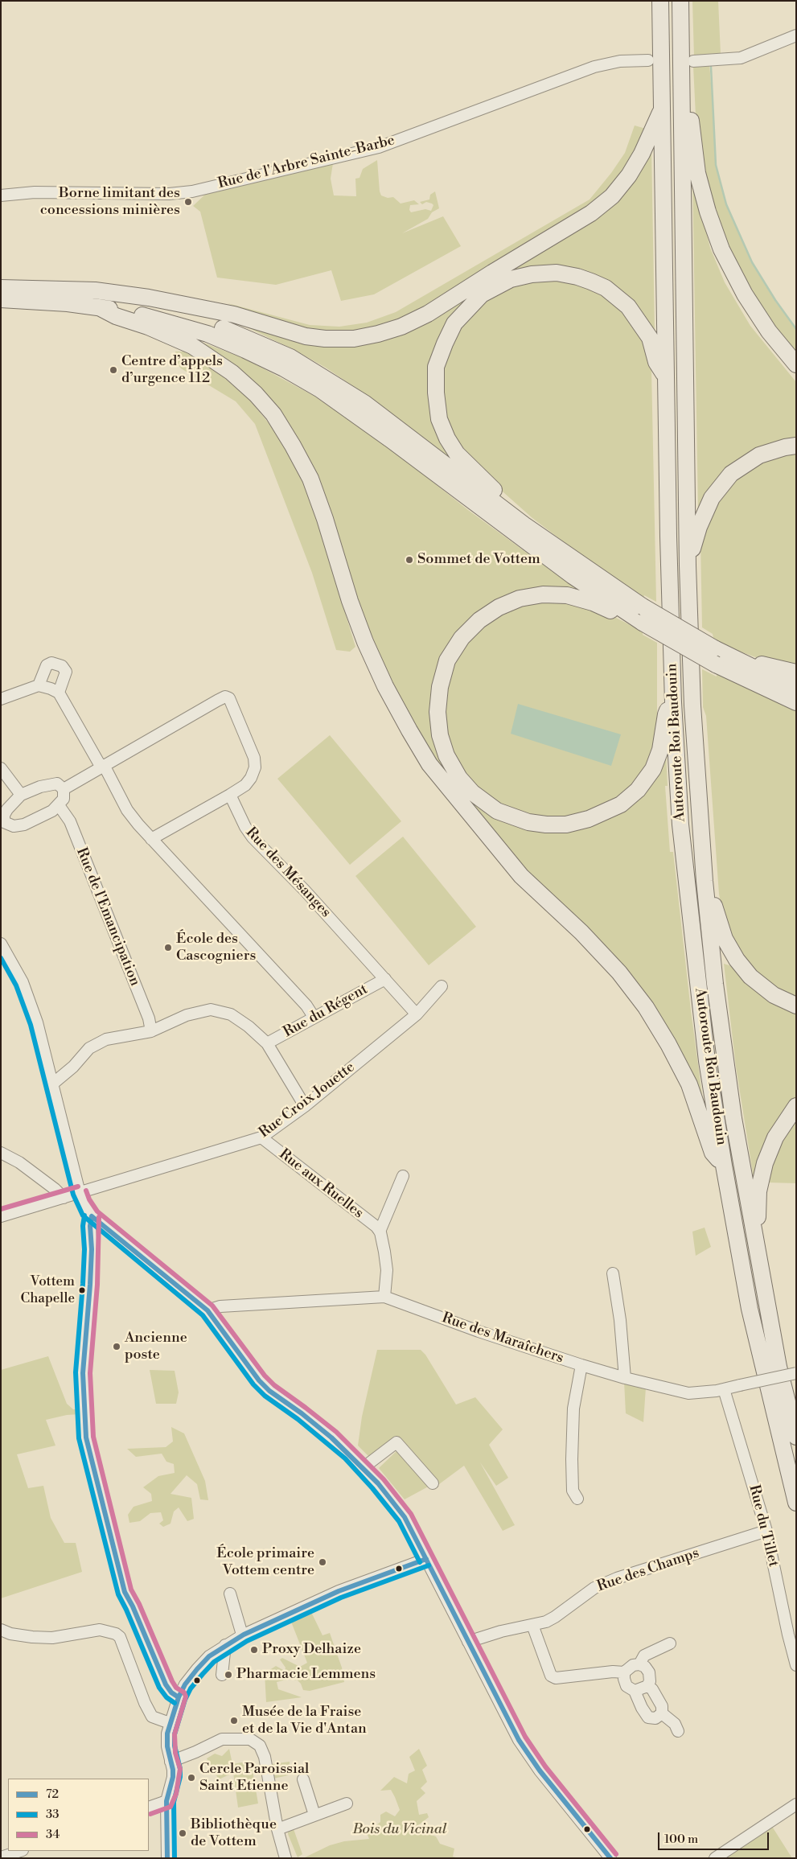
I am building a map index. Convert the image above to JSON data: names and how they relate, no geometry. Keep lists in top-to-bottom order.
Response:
{
  "streets": {
    "highway": ["Autoroute Roi Baudouin"],
    "street": [
      "Rue de l'Arbre Sainte-Barbe",
      "Rue des Mésanges",
      "Rue de l'Emancipation",
      "Rue du Régent",
      "Rue Croix Jouette",
      "Rue aux Ruelles",
      "Rue des Maraîchers",
      "Rue du Tillet",
      "Rue des Champs"
    ]
  },
  "crossings": [
    ["Rue des Mésanges", "Rue du Régent"],
    ["Rue des Mésanges", "Rue Croix Jouette"],
    ["Rue Croix Jouette", "Rue aux Ruelles"],
    ["Rue des Maraîchers", "Rue du Tillet"],
    ["Rue du Tillet", "Rue des Champs"]
  ],
  "parks": ["Bois du Vicinal"],
  "places": [
    "Borne limitant des concessions minières",
    "Centre d’appels d’urgence 112",
    "Sommet de Vottem",
    "École des Cascogniers",
    "Vottem Chapelle",
    "Ancienne poste",
    "École primaire Vottem centre",
    "Proxy Delhaize",
    "Pharmacie Lemmens",
    "Musée de la Fraise et de la Vie d'Antan",
    "Cercle Paroissial Saint Etienne",
    "Bibliothèque de Vottem"
  ],
  "lines": ["transit line 33", "transit line 34", "transit line 72"],
  "legend": ["72", "33", "34"],
  "scale_bar": "100 m"
}
